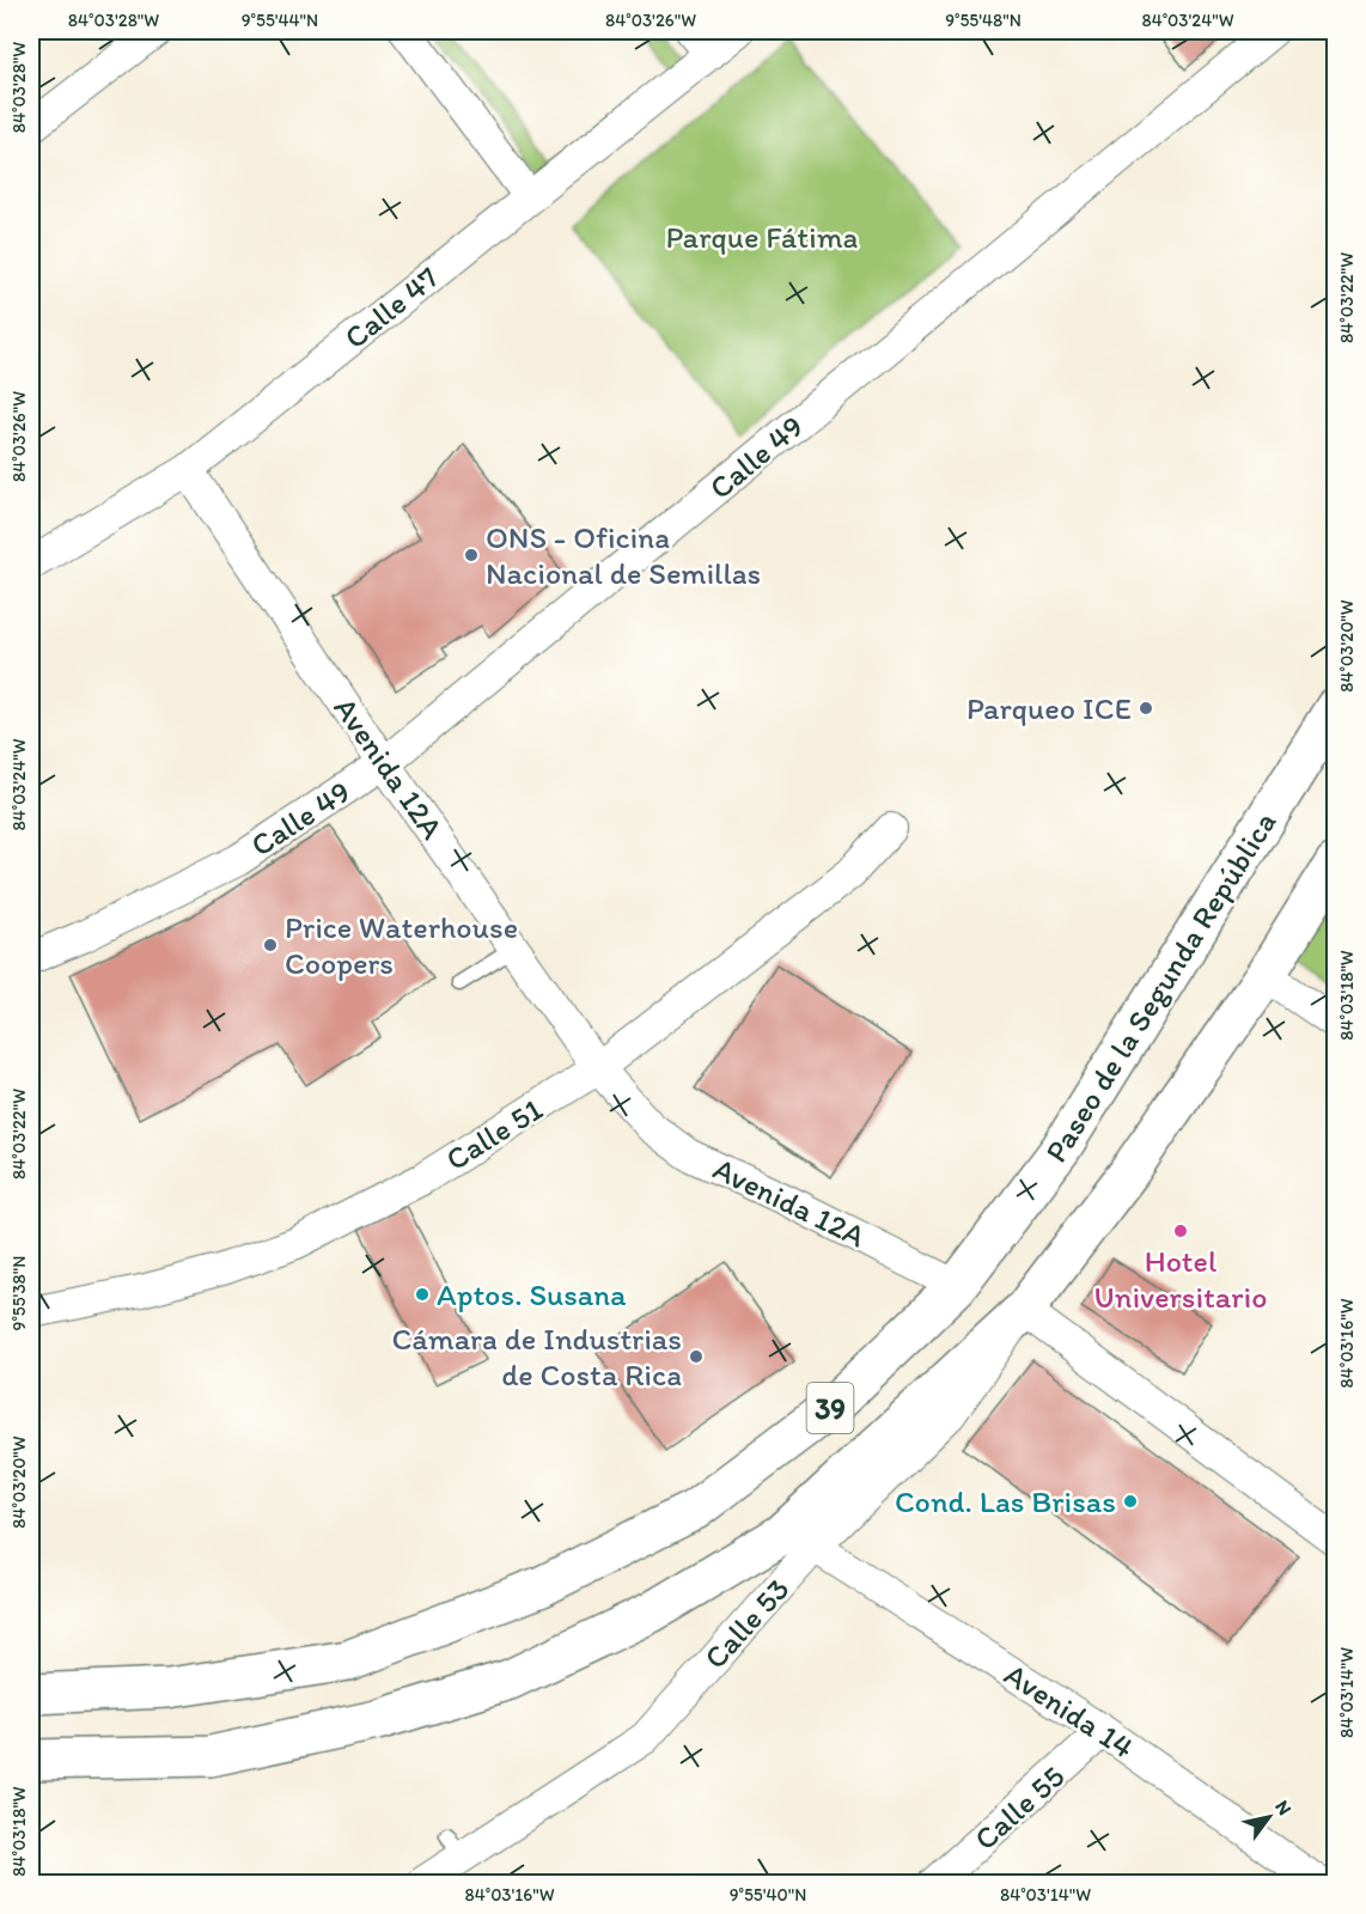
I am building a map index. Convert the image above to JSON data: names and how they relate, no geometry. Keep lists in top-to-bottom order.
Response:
{
  "streets": {
    "highway": ["Paseo de la Segunda República", "39"],
    "street": [
      "Calle 47",
      "Calle 49",
      "Avenida 12A",
      "Calle 51",
      "Calle 53",
      "Avenida 14",
      "Calle 55"
    ]
  },
  "crossings": [
    ["Calle 47", "Avenida 12A"],
    ["Calle 49", "Avenida 12A"],
    ["Avenida 12A", "Paseo de la Segunda República"],
    ["Avenida 12A", "Calle 51"],
    ["39", "Calle 53"],
    ["Calle 53", "Avenida 14"],
    ["Avenida 14", "Calle 55"]
  ],
  "parks": ["Parque Fátima"],
  "places": [
    "ONS - Oficina Nacional de Semillas",
    "Parqueo ICE",
    "Price Waterhouse Coopers",
    "Hotel Universitario",
    "Aptos. Susana",
    "Cámara de Industrias de Costa Rica",
    "Cond. Las Brisas"
  ],
  "north": "top right",
  "coordinates": [
    "84°03'28\"W",
    "9°55'44\"N",
    "84°03'26\"W",
    "9°55'48\"N",
    "84°03'24\"W",
    "84°03'22\"W",
    "84°03'20\"W",
    "84°03'18\"W",
    "9°55'38\"N",
    "84°03'16\"W",
    "84°03'14\"W",
    "9°55'40\"N"
  ]
}
